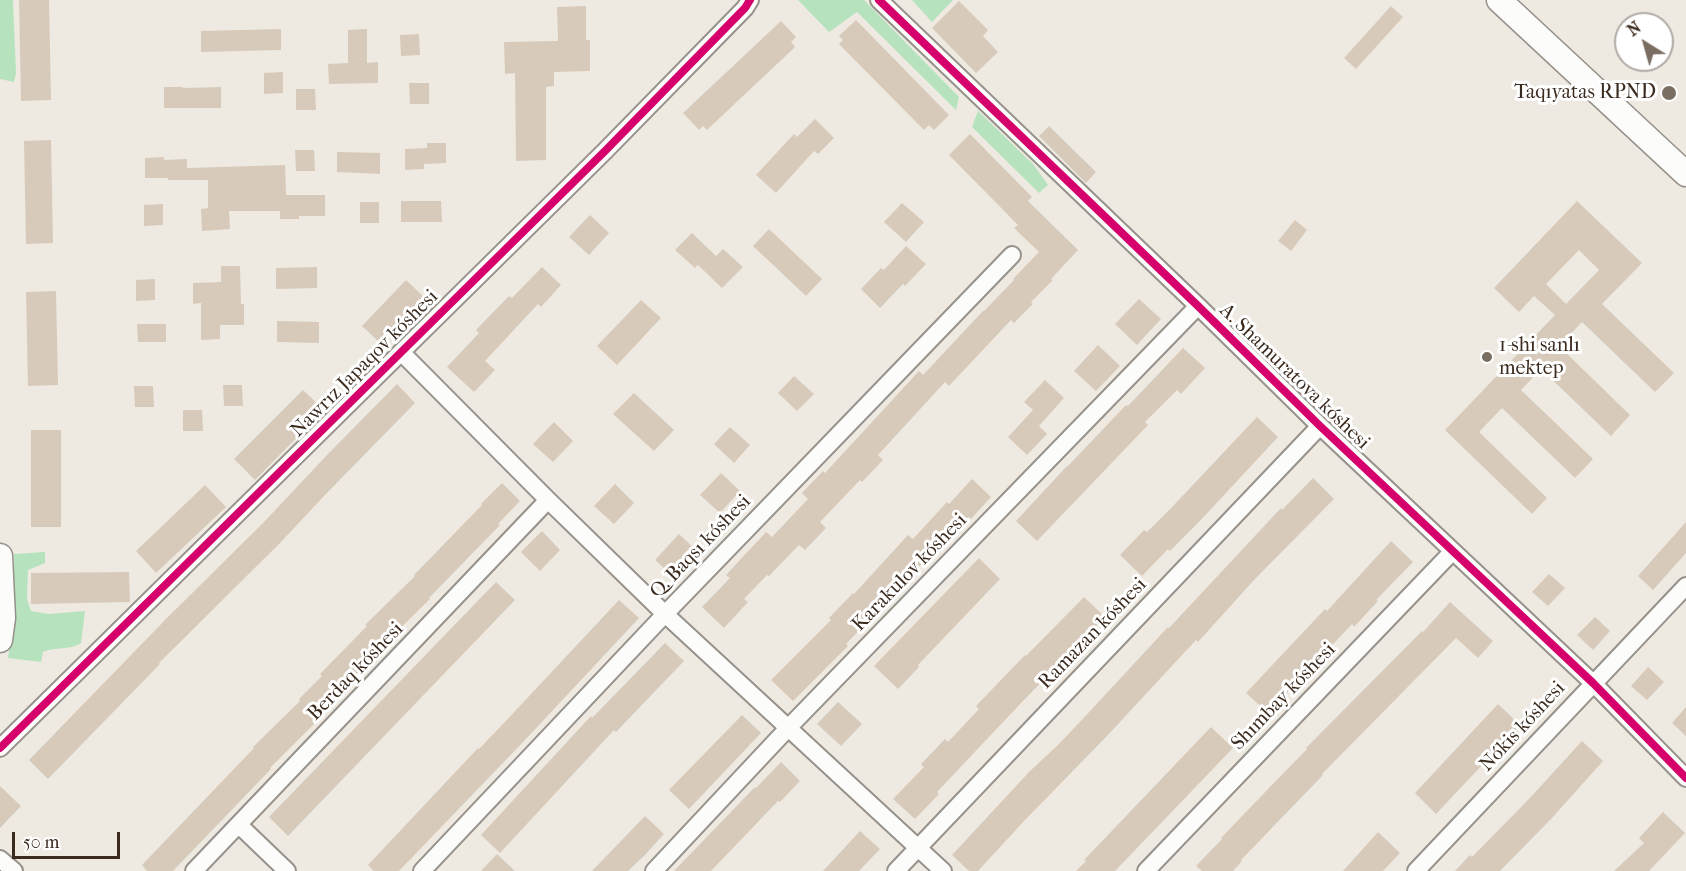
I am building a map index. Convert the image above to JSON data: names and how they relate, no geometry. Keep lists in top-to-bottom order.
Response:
{
  "streets": {
    "street": [
      "Nawrız Japaqov kóshesi",
      "A. Shamuratova kóshesi",
      "Q. Baqsı kóshesi",
      "Karakulov kóshesi",
      "Ramazan kóshesi",
      "Berdaq kóshesi",
      "Shımbay kóshesi",
      "Nókis kóshesi"
    ]
  },
  "crossings": [
    ["A. Shamuratova kóshesi", "Karakulov kóshesi"],
    ["A. Shamuratova kóshesi", "Ramazan kóshesi"],
    ["A. Shamuratova kóshesi", "Shımbay kóshesi"],
    ["A. Shamuratova kóshesi", "Nókis kóshesi"]
  ],
  "places": ["Taqıyatas RPND", "1-shi sanlı mektep"],
  "scale_bar": "50 m",
  "north": "top left"
}
